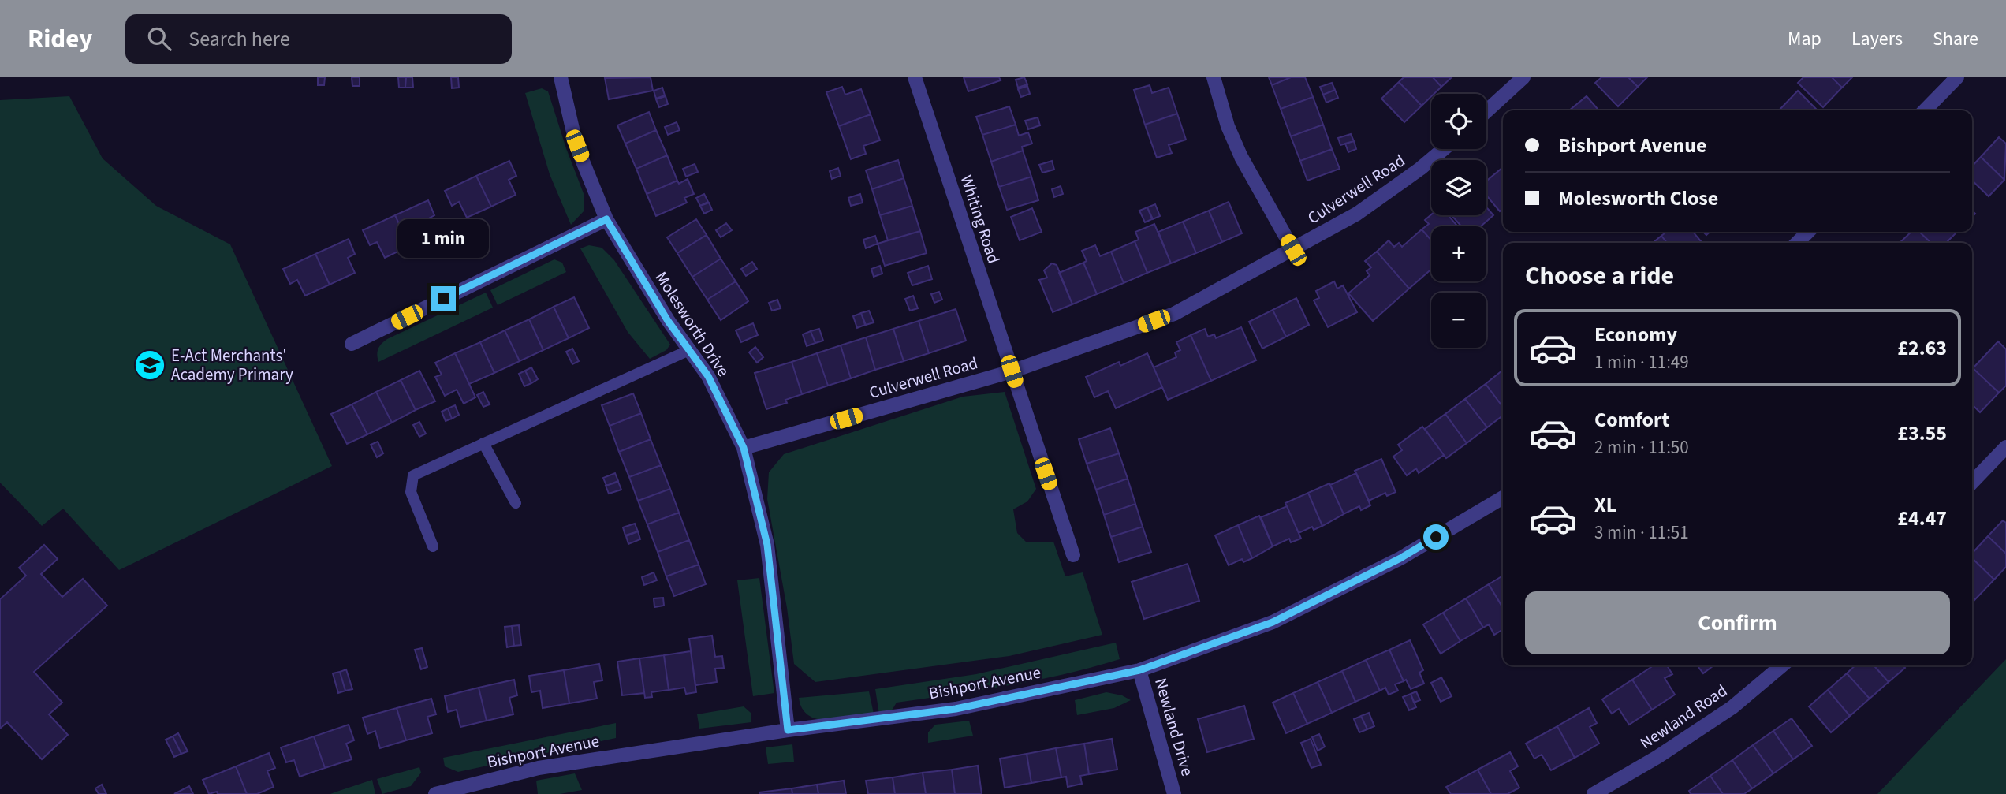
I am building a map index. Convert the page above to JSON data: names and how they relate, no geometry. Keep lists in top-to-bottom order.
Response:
{
  "streets": {
    "street": [
      "Culverwell Road",
      "Whiting Road",
      "Molesworth Drive",
      "Bishport Avenue",
      "Newland Road",
      "Newland Drive"
    ]
  },
  "crossings": [
    ["Culverwell Road", "Whiting Road"],
    ["Culverwell Road", "Molesworth Drive"],
    ["Molesworth Drive", "Bishport Avenue"],
    ["Bishport Avenue", "Newland Drive"]
  ],
  "places": {
    "school or university": ["E-Act Merchants' Academy Primary"]
  },
  "page": {
    "header": "Ridey",
    "search": "Search here",
    "nav": ["Map", "Layers", "Share"],
    "map_buttons": ["+", "−"],
    "banner": ["Bishport Avenue", "Molesworth Close"],
    "bubble": "1 min",
    "heading": "Choose a ride",
    "list": [
      {
        "name": "Economy",
        "note": "1 min · 11:49",
        "value": "£2.63"
      },
      {
        "name": "Comfort",
        "note": "2 min · 11:50",
        "value": "£3.55"
      },
      {
        "name": "XL",
        "note": "3 min · 11:51",
        "value": "£4.47"
      }
    ],
    "buttons": "Confirm"
  }
}
